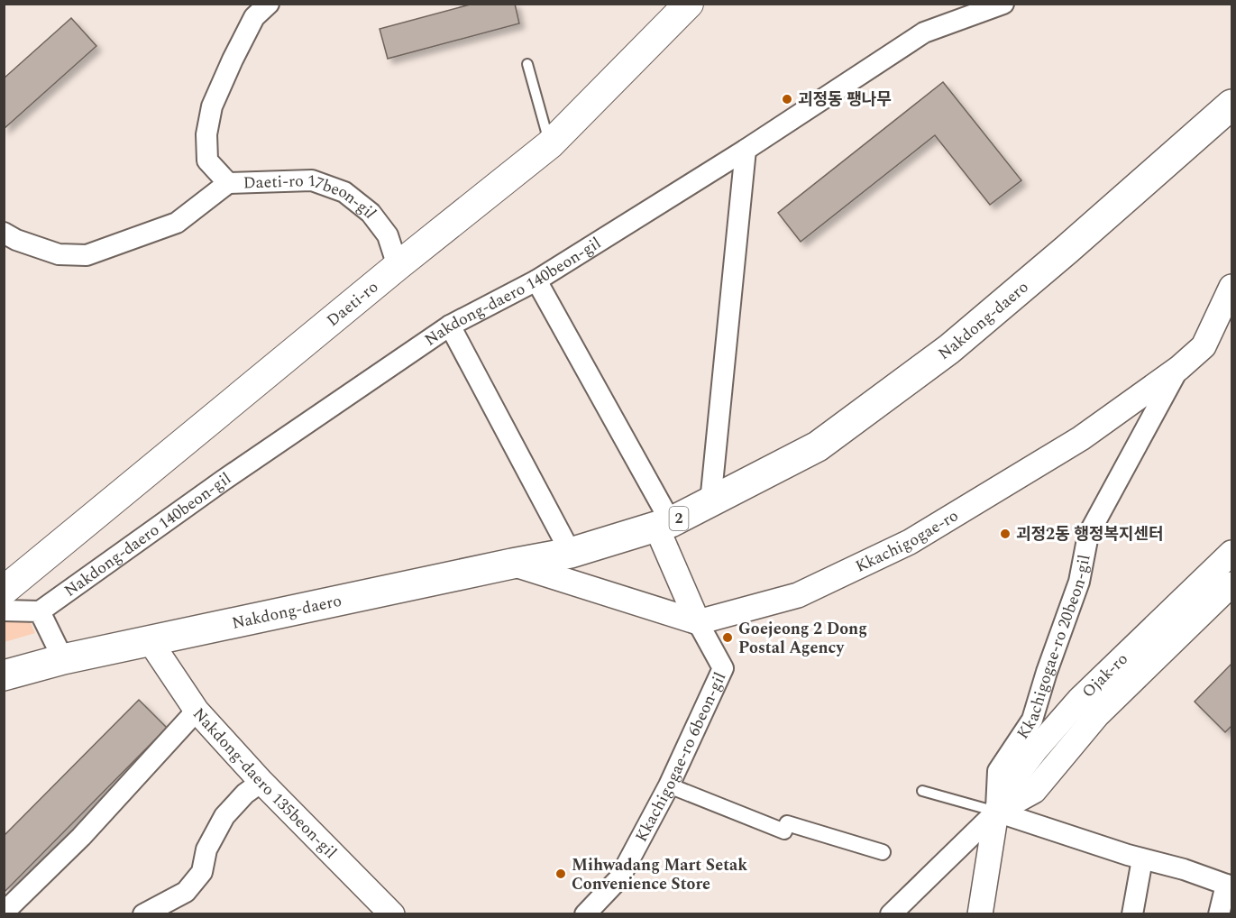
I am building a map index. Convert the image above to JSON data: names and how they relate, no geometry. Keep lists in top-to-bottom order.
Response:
{
  "streets": {
    "main road": ["Daeti-ro", "Nakdong-daero", "2"],
    "street": [
      "Daeti-ro 17beon-gil",
      "Nakdong-daero 140beon-gil",
      "Kkachigogae-ro",
      "Kkachigogae-ro 20beon-gil",
      "Ojak-ro",
      "Kkachigogae-ro 6beon-gil",
      "Nakdong-daero 135beon-gil"
    ]
  },
  "crossings": [
    ["Daeti-ro 17beon-gil", "Daeti-ro"],
    ["Nakdong-daero", "Nakdong-daero 135beon-gil"],
    ["Kkachigogae-ro", "Kkachigogae-ro 20beon-gil"],
    ["Kkachigogae-ro", "Kkachigogae-ro 6beon-gil"],
    ["Kkachigogae-ro 20beon-gil", "Ojak-ro"]
  ],
  "places": [
    "괴정동 팽나무",
    "괴정2동 행정복지센터",
    "Goejeong 2 Dong Postal Agency",
    "Mihwadang Mart Setak Convenience Store"
  ]
}
